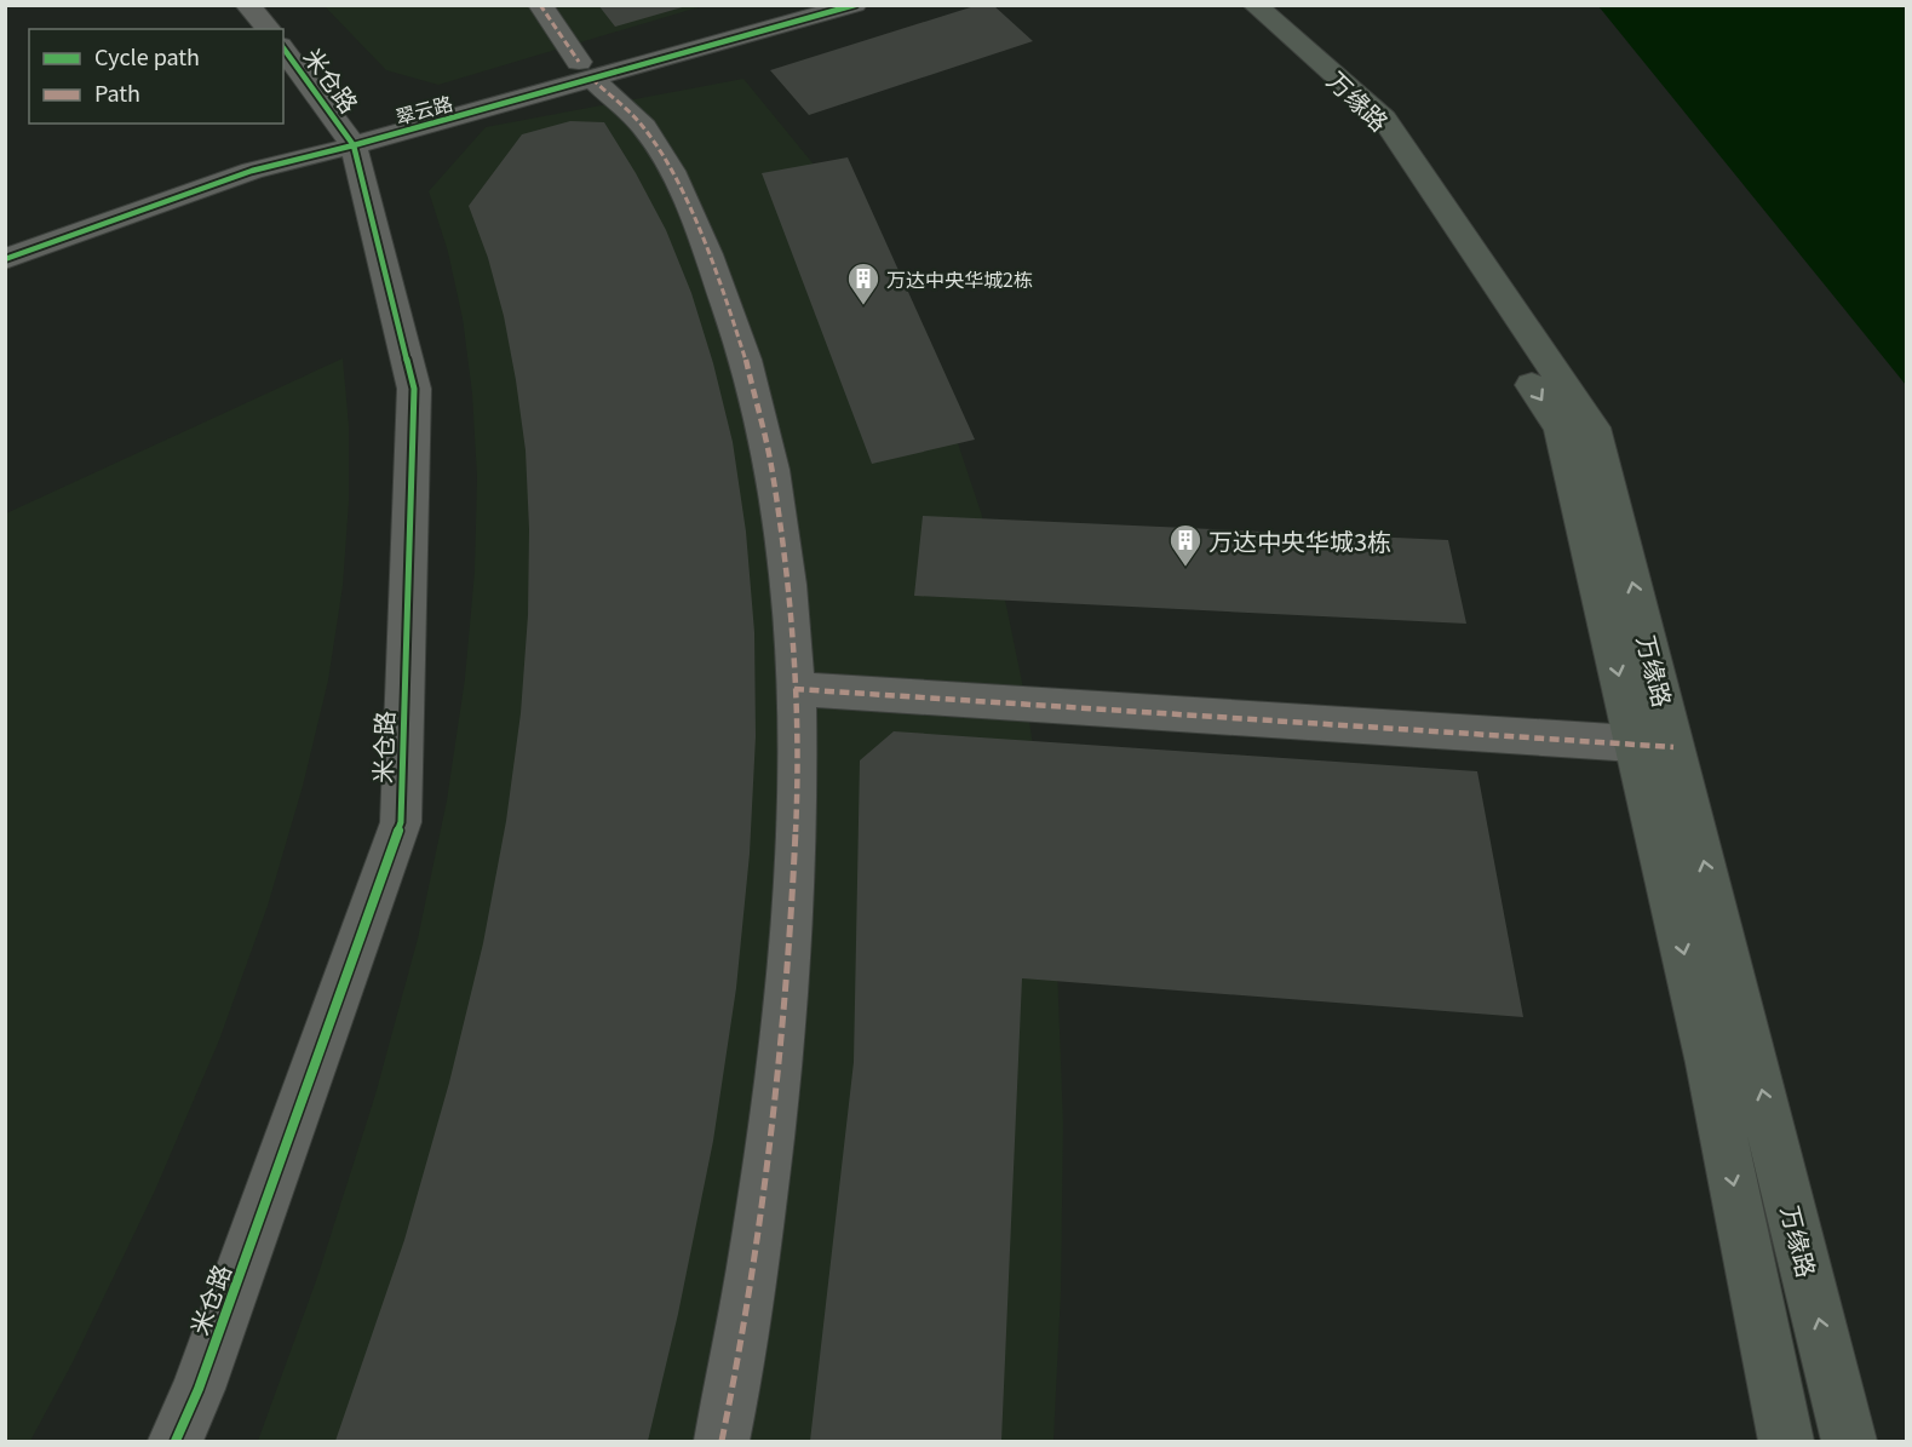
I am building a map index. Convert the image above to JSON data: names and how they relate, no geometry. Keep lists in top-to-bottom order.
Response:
{
  "streets": {
    "main road": ["万缘路"],
    "street": ["米仓路", "翠云路"]
  },
  "crossings": [
    ["米仓路", "翠云路"]
  ],
  "places": {
    "building": ["万达中央华城2栋", "万达中央华城3栋"]
  },
  "legend": ["Cycle path", "Path"]
}
